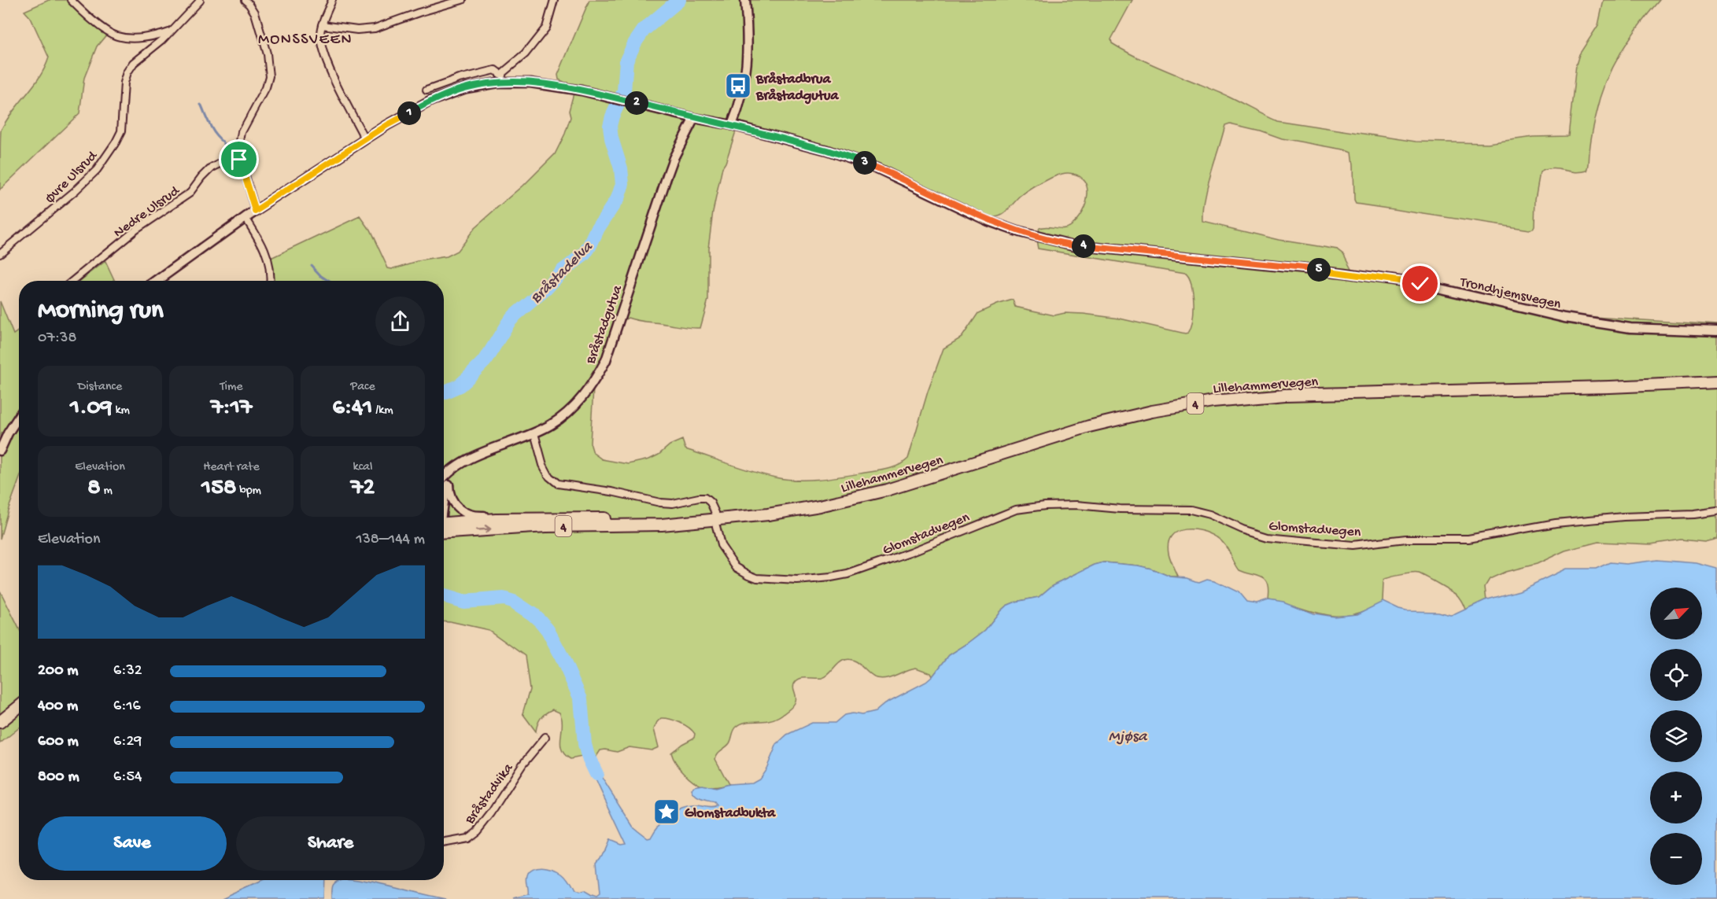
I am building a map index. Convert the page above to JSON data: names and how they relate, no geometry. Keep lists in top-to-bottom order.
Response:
{
  "streets": {
    "highway": ["Lillehammervegen", "4"],
    "main road": ["Trondhjemsvegen", "Bråstadgutua"],
    "street": [
      "Øvre Ulsrud",
      "Nedre Ulsrud",
      "Glomstadvegen",
      "Bråstadvika"
    ]
  },
  "crossings": [
    ["Trondhjemsvegen", "Bråstadgutua"]
  ],
  "districts": ["MONSSVEEN"],
  "water": ["Bråstadelva", "Mjøsa"],
  "places": {
    "bus stop": ["Bråstadbrua Bråstadgutua"],
    "place": ["Glomstadbukta"]
  },
  "north": "top right",
  "page": {
    "pins": [
      "2",
      "1",
      "3",
      "4",
      "5"
    ],
    "heading": ["Morning run", "07:38"],
    "stats": [
      ["Distance", "1.09 km"],
      ["Time", "7:17"],
      ["Pace", "6:41 /km"],
      ["Elevation", "8 m"],
      ["Heart rate", "158 bpm"],
      ["kcal", "72"]
    ],
    "chart": ["Elevation", "138–144 m"],
    "map_buttons": ["+", "−"],
    "list": [
      {
        "name": "200 m",
        "note": "6:32"
      },
      {
        "name": "400 m",
        "note": "6:16"
      },
      {
        "name": "600 m",
        "note": "6:29"
      },
      {
        "name": "800 m",
        "note": "6:54"
      }
    ],
    "buttons": ["Save", "Share"]
  }
}
